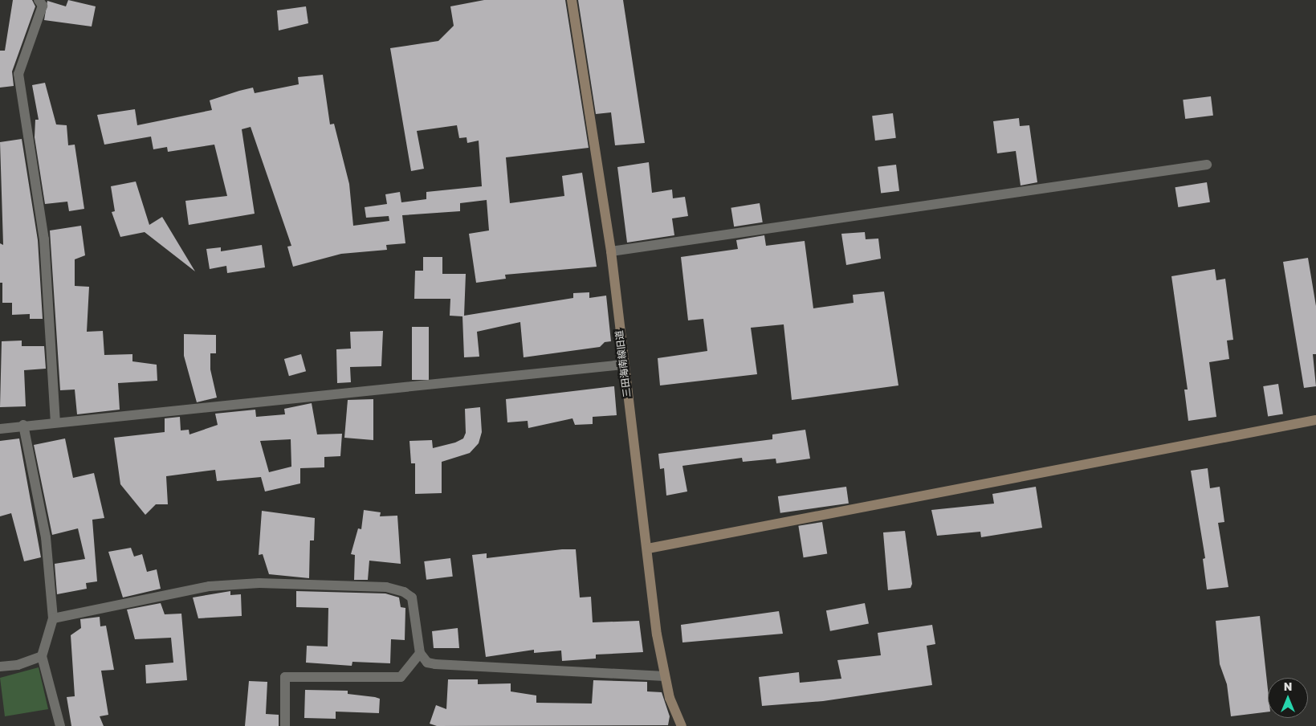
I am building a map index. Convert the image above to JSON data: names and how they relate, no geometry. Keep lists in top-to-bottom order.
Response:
{
  "streets": {
    "street": ["三田海南線旧道"]
  },
  "north": "top"
}
